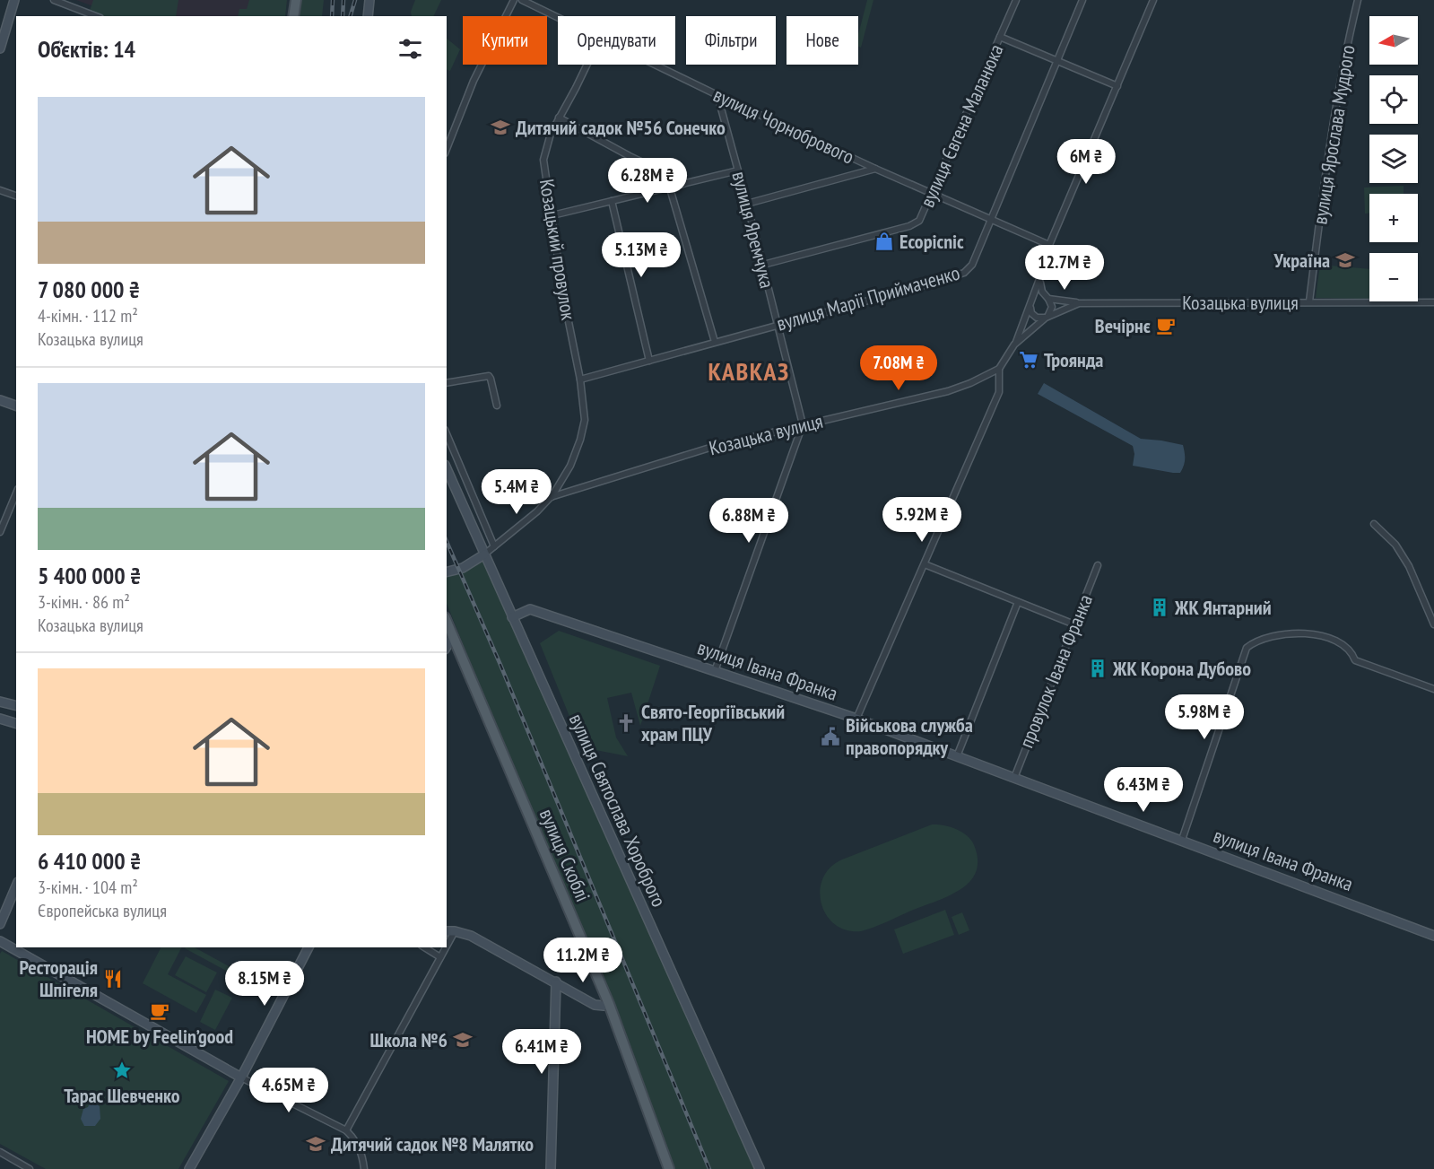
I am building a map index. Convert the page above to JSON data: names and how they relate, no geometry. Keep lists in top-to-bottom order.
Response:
{
  "streets": {
    "main road": ["вулиця Івана Франка", "вулиця Святослава Хороброго", "вулиця Скоблі"],
    "street": [
      "вулиця Чорнобрового",
      "вулиця Євгена Маланюка",
      "вулиця Ярослава Мудрого",
      "вулиця Яремчука",
      "Козацький провулок",
      "вулиця Марії Приймаченко",
      "Козацька вулиця",
      "провулок Івана Франка"
    ]
  },
  "crossings": [
    ["вулиця Чорнобрового", "вулиця Євгена Маланюка"],
    ["вулиця Чорнобрового", "вулиця Яремчука"],
    ["вулиця Чорнобрового", "вулиця Марії Приймаченко"],
    ["вулиця Євгена Маланюка", "вулиця Яремчука"],
    ["вулиця Ярослава Мудрого", "Козацька вулиця"],
    ["вулиця Яремчука", "вулиця Марії Приймаченко"],
    ["вулиця Яремчука", "Козацька вулиця"],
    ["Козацький провулок", "вулиця Марії Приймаченко"],
    ["Козацький провулок", "Козацька вулиця"],
    ["Козацька вулиця", "вулиця Святослава Хороброго"],
    ["вулиця Івана Франка", "провулок Івана Франка"],
    ["вулиця Івана Франка", "вулиця Святослава Хороброго"]
  ],
  "districts": ["КАВКАЗ"],
  "places": {
    "school or university": [
      "Дитячий садок №56 Сонечко",
      "Україна",
      "Школа №6",
      "Дитячий садок №8 Малятко"
    ],
    "shop": ["Ecopicnic"],
    "cafe": ["Вечірнє", "HOME by Feelin’good"],
    "supermarket": ["Троянда"],
    "building": ["ЖК Янтарний", "ЖК Корона Дубово"],
    "church": ["Свято-Георгіївський храм ПЦУ"],
    "public building": ["Військова служба правопорядку"],
    "restaurant": ["Ресторація Шпігеля"],
    "place": ["Тарас Шевченко"]
  },
  "north": "left",
  "page": {
    "map_buttons": ["+", "−"],
    "chip": [
      "Купити",
      "Орендувати",
      "Фільтри",
      "Нове"
    ],
    "heading": "Об’єктів: 14",
    "list": [
      {
        "name": "7 080 000 ₴",
        "note": "4-кімн. · 112 m² · Козацька вулиця"
      },
      {
        "name": "5 400 000 ₴",
        "note": "3-кімн. · 86 m² · Козацька вулиця"
      },
      {
        "name": "6 410 000 ₴",
        "note": "3-кімн. · 104 m² · Європейська вулиця"
      }
    ],
    "price": [
      "6M ₴",
      "6.28M ₴",
      "5.13M ₴",
      "12.7M ₴",
      "7.08M ₴",
      "5.4M ₴",
      "5.92M ₴",
      "6.88M ₴",
      "5.98M ₴",
      "6.43M ₴",
      "11.2M ₴",
      "8.15M ₴",
      "6.41M ₴",
      "4.65M ₴"
    ]
  }
}
